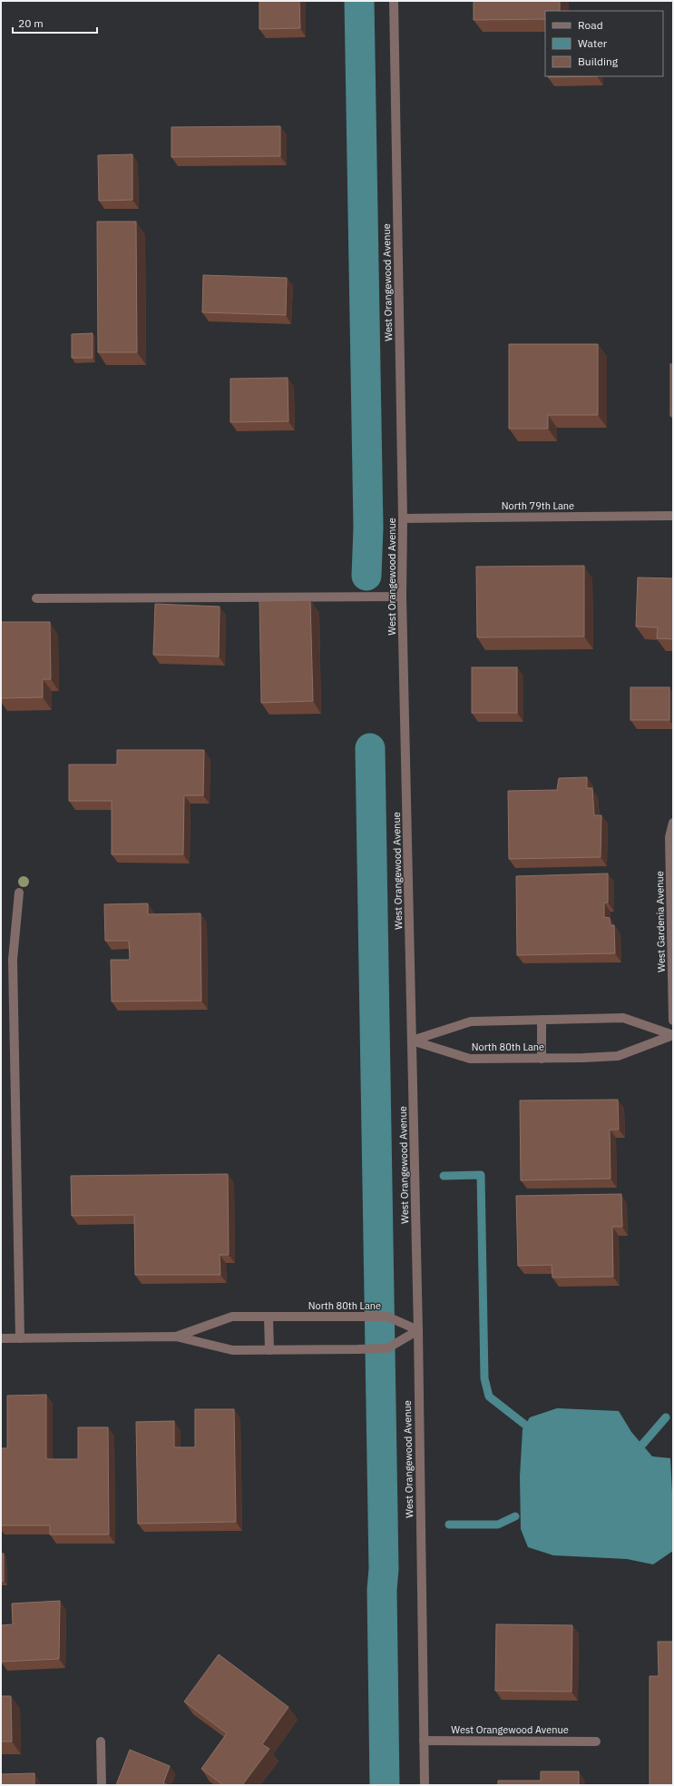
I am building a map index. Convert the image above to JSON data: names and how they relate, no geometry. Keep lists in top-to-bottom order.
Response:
{
  "streets": {
    "street": [
      "West Orangewood Avenue",
      "North 79th Lane",
      "West Gardenia Avenue",
      "North 80th Lane"
    ]
  },
  "crossings": [
    ["West Orangewood Avenue", "North 79th Lane"],
    ["West Orangewood Avenue", "North 80th Lane"]
  ],
  "legend": ["Road", "Water", "Building"],
  "scale_bar": "20 m"
}
